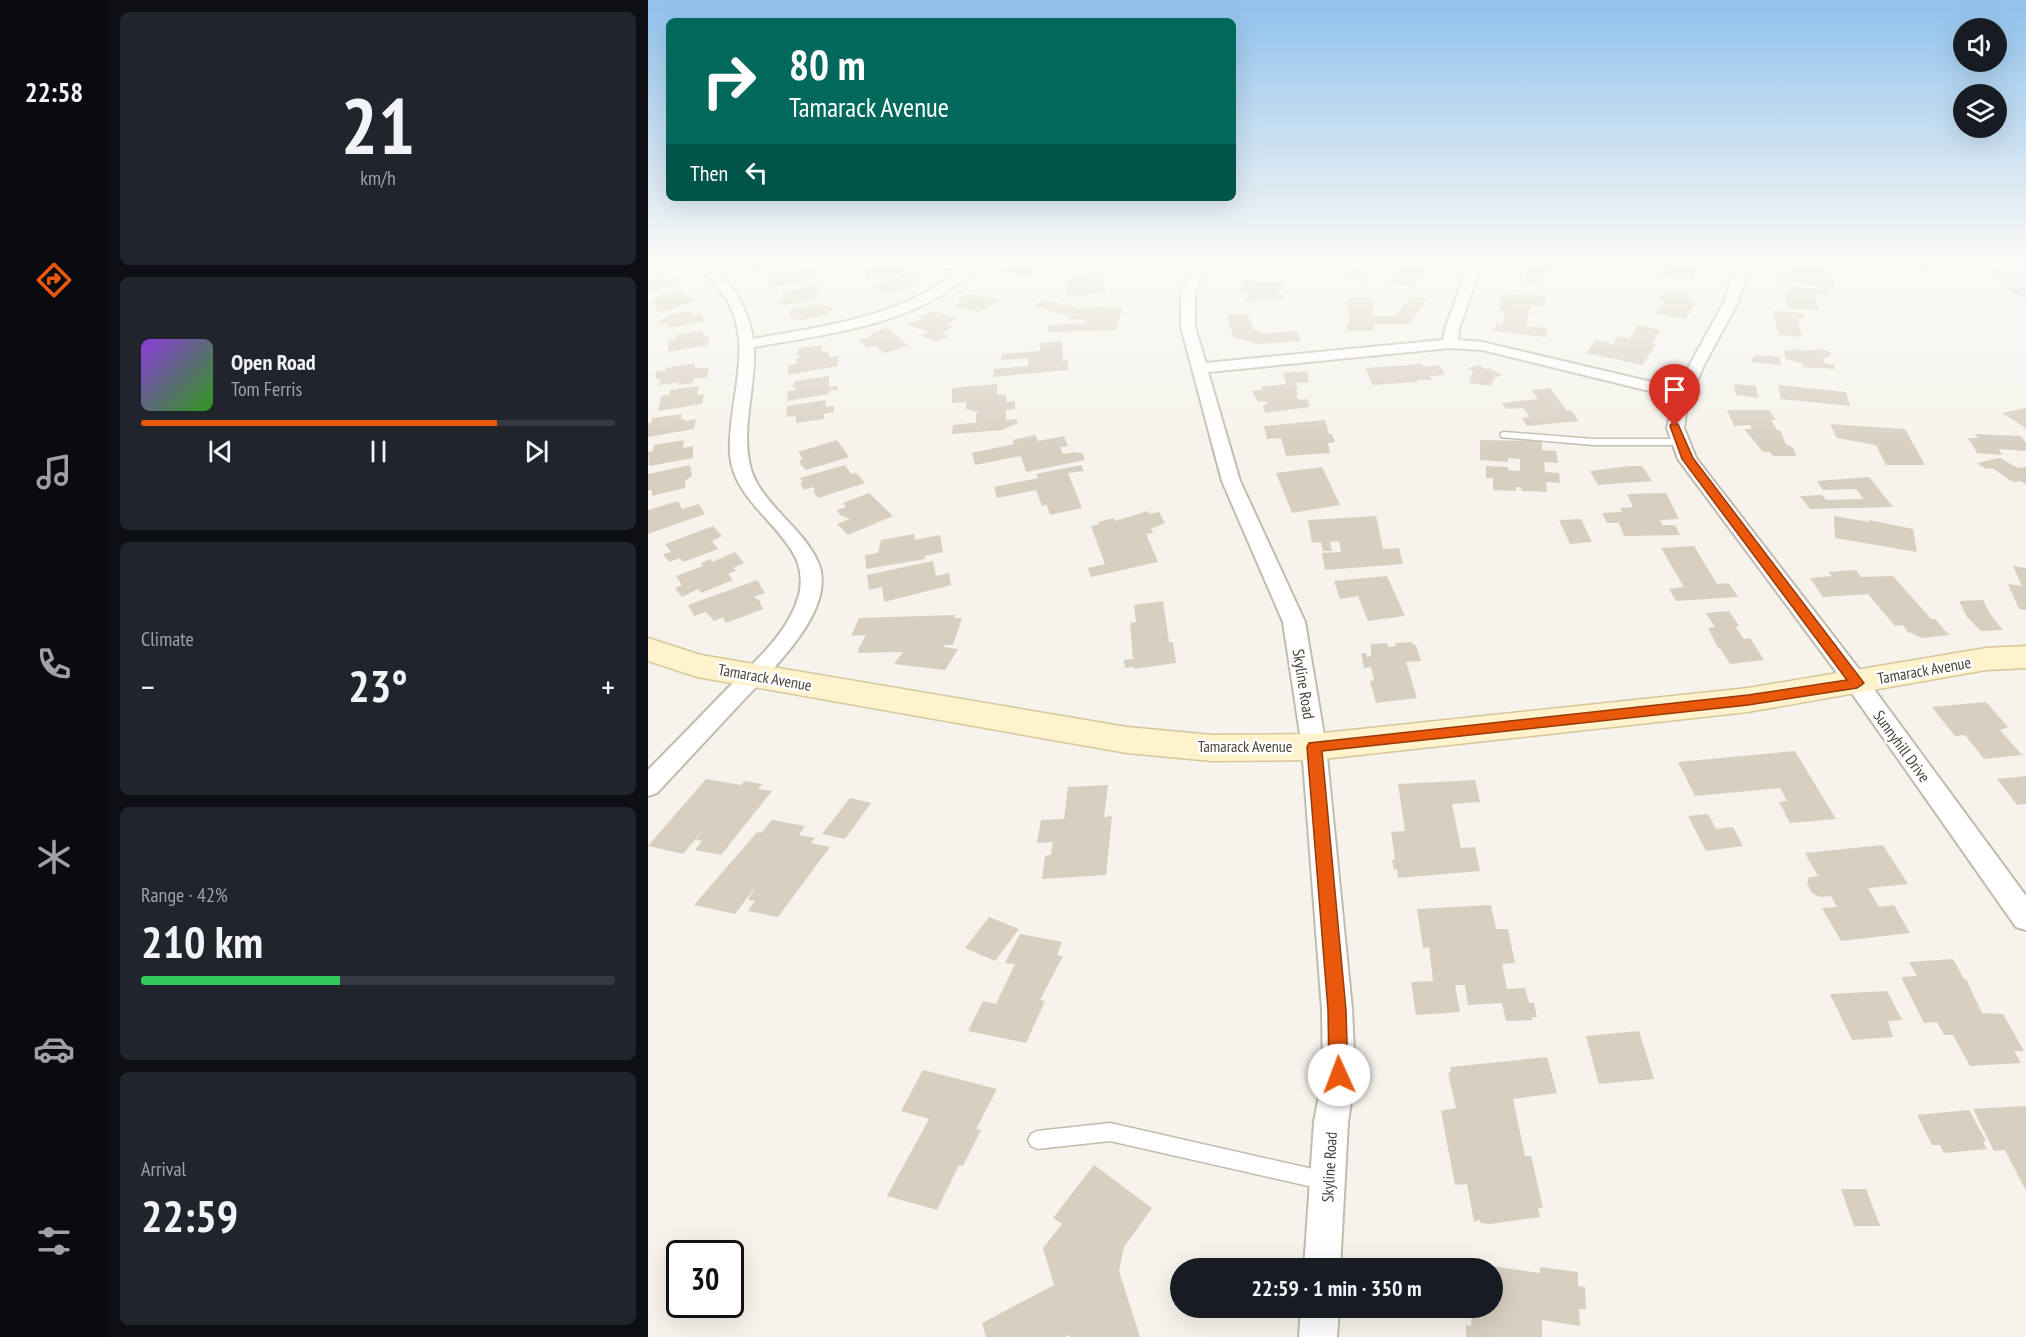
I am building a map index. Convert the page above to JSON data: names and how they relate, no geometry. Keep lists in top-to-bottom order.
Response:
{
  "streets": {
    "main road": ["Tamarack Avenue"],
    "street": ["Skyline Road", "Sunnyhill Drive"]
  },
  "crossings": [
    ["Tamarack Avenue", "Skyline Road"],
    ["Tamarack Avenue", "Sunnyhill Drive"]
  ],
  "page": {
    "tabs": "22:58",
    "tile": [
      ["21", "km/h"],
      "Climate",
      ["Range · 42%", "210 km"],
      ["Arrival", "22:59"]
    ],
    "turn": ["80 m", "Tamarack Avenue"],
    "then": "Then",
    "song": ["Open Road", "Tom Ferris"],
    "heat": ["−", "23°", "+"],
    "limit": "30",
    "trip": "22:59 · 1 min · 350 m"
  }
}
